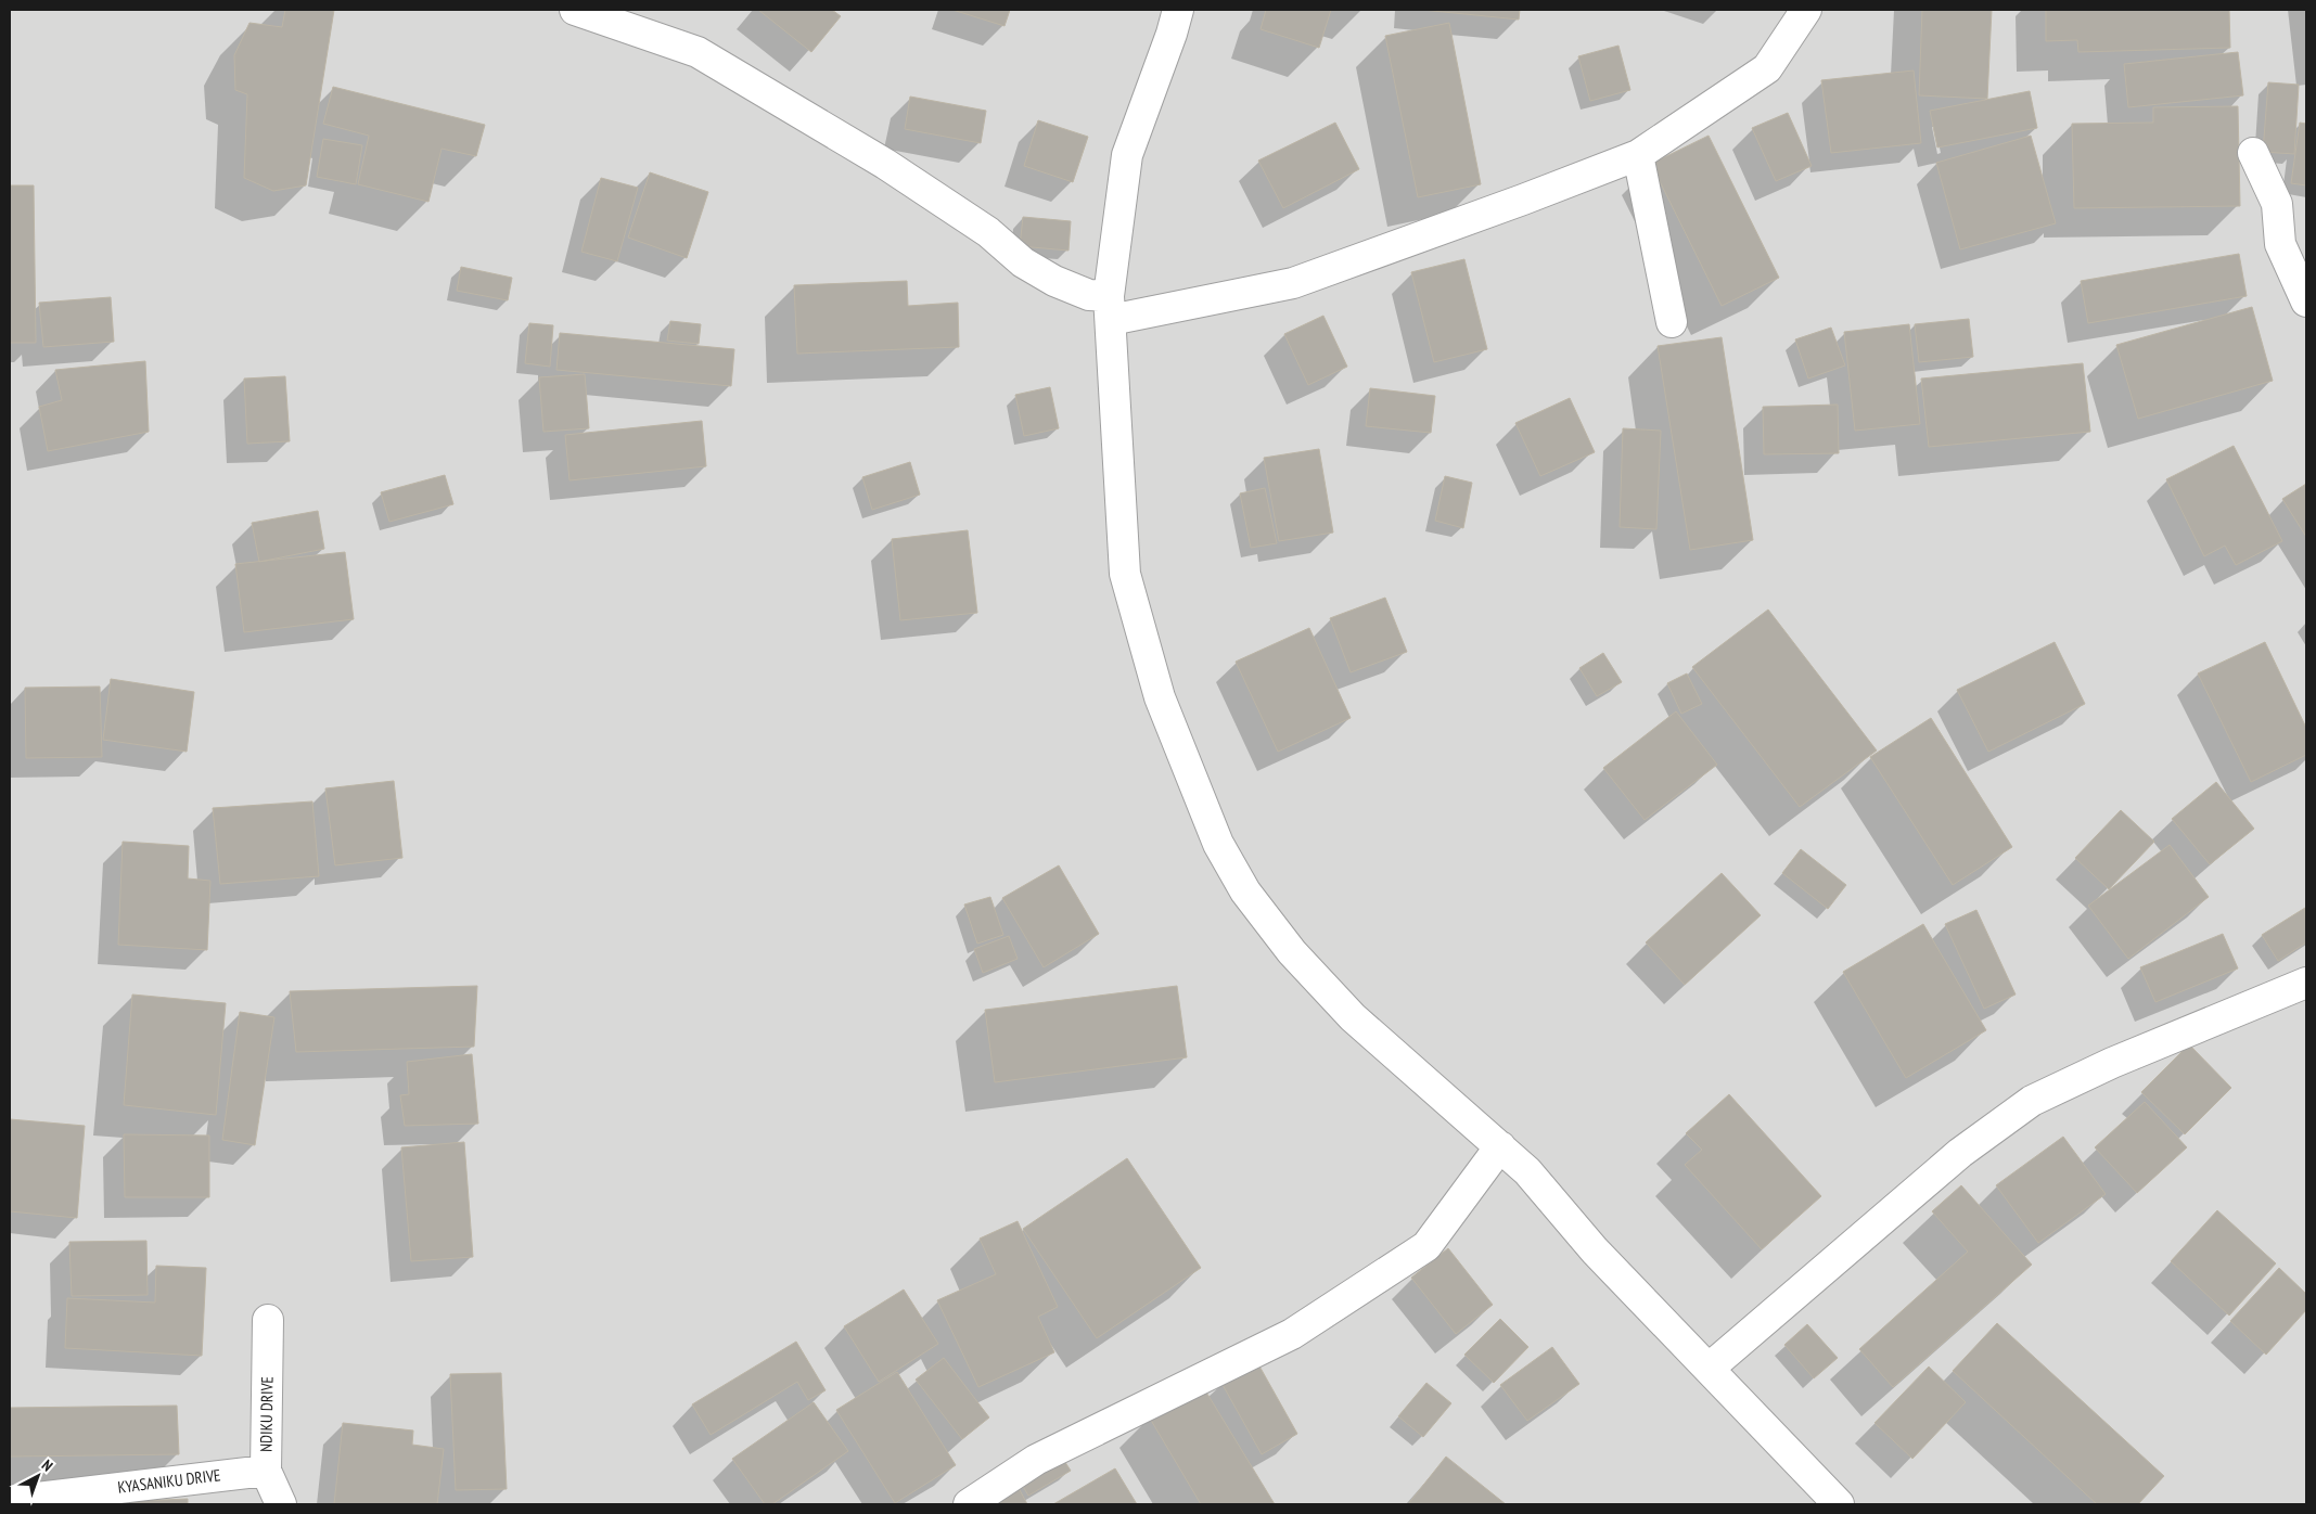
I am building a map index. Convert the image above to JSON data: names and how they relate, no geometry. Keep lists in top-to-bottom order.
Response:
{
  "streets": {
    "street": ["NDIKU DRIVE", "KYASANIKU DRIVE"]
  },
  "crossings": [
    ["NDIKU DRIVE", "KYASANIKU DRIVE"]
  ],
  "north": "top right"
}
